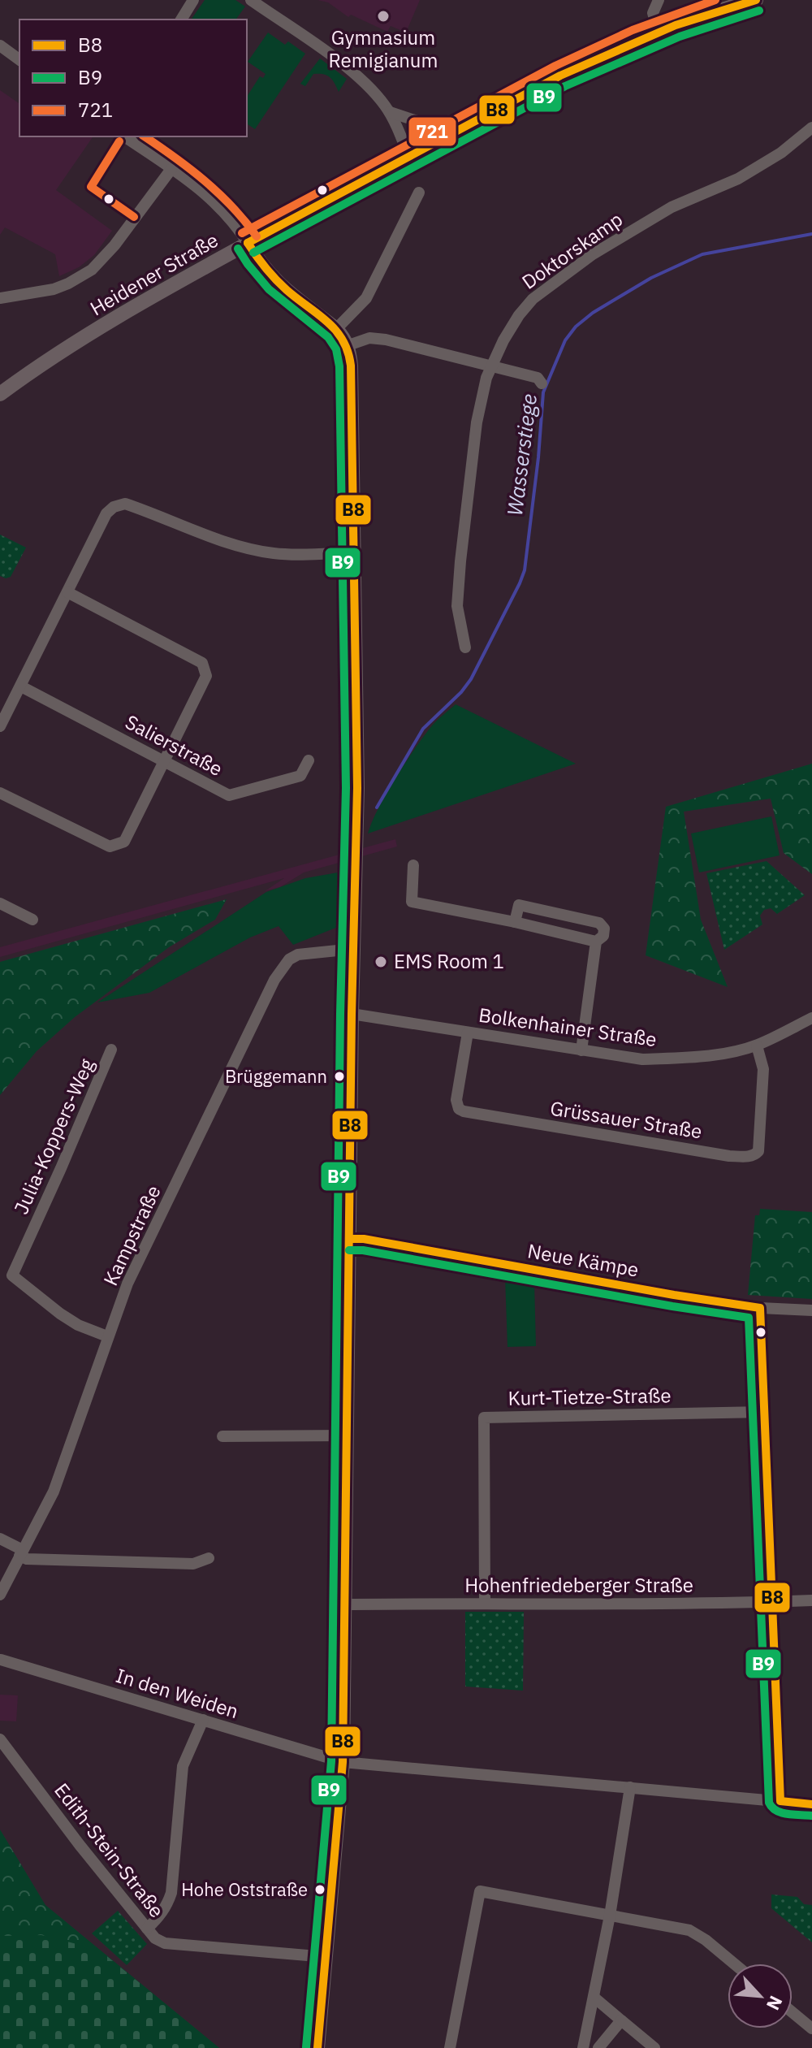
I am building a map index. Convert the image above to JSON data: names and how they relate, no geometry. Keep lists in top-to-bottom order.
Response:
{
  "streets": {
    "street": [
      "Doktorskamp",
      "Heidener Straße",
      "Salierstraße",
      "Bolkenhainer Straße",
      "Grüssauer Straße",
      "Julia-Koppers-Weg",
      "Kampstraße",
      "Neue Kämpe",
      "Kurt-Tietze-Straße",
      "Hohenfriedeberger Straße",
      "In den Weiden",
      "Edith-Stein-Straße"
    ]
  },
  "crossings": [
    ["Bolkenhainer Straße", "Grüssauer Straße"],
    ["Julia-Koppers-Weg", "Kampstraße"],
    ["Kurt-Tietze-Straße", "Hohenfriedeberger Straße"]
  ],
  "water": ["Wasserstiege"],
  "places": [
    "Gymnasium Remigianum",
    "EMS Room 1",
    "Brüggemann",
    "Hohe Oststraße"
  ],
  "lines": ["transit line B8", "transit line 721", "transit line B9"],
  "legend": ["B8", "B9", "721"],
  "north": "bottom right"
}
